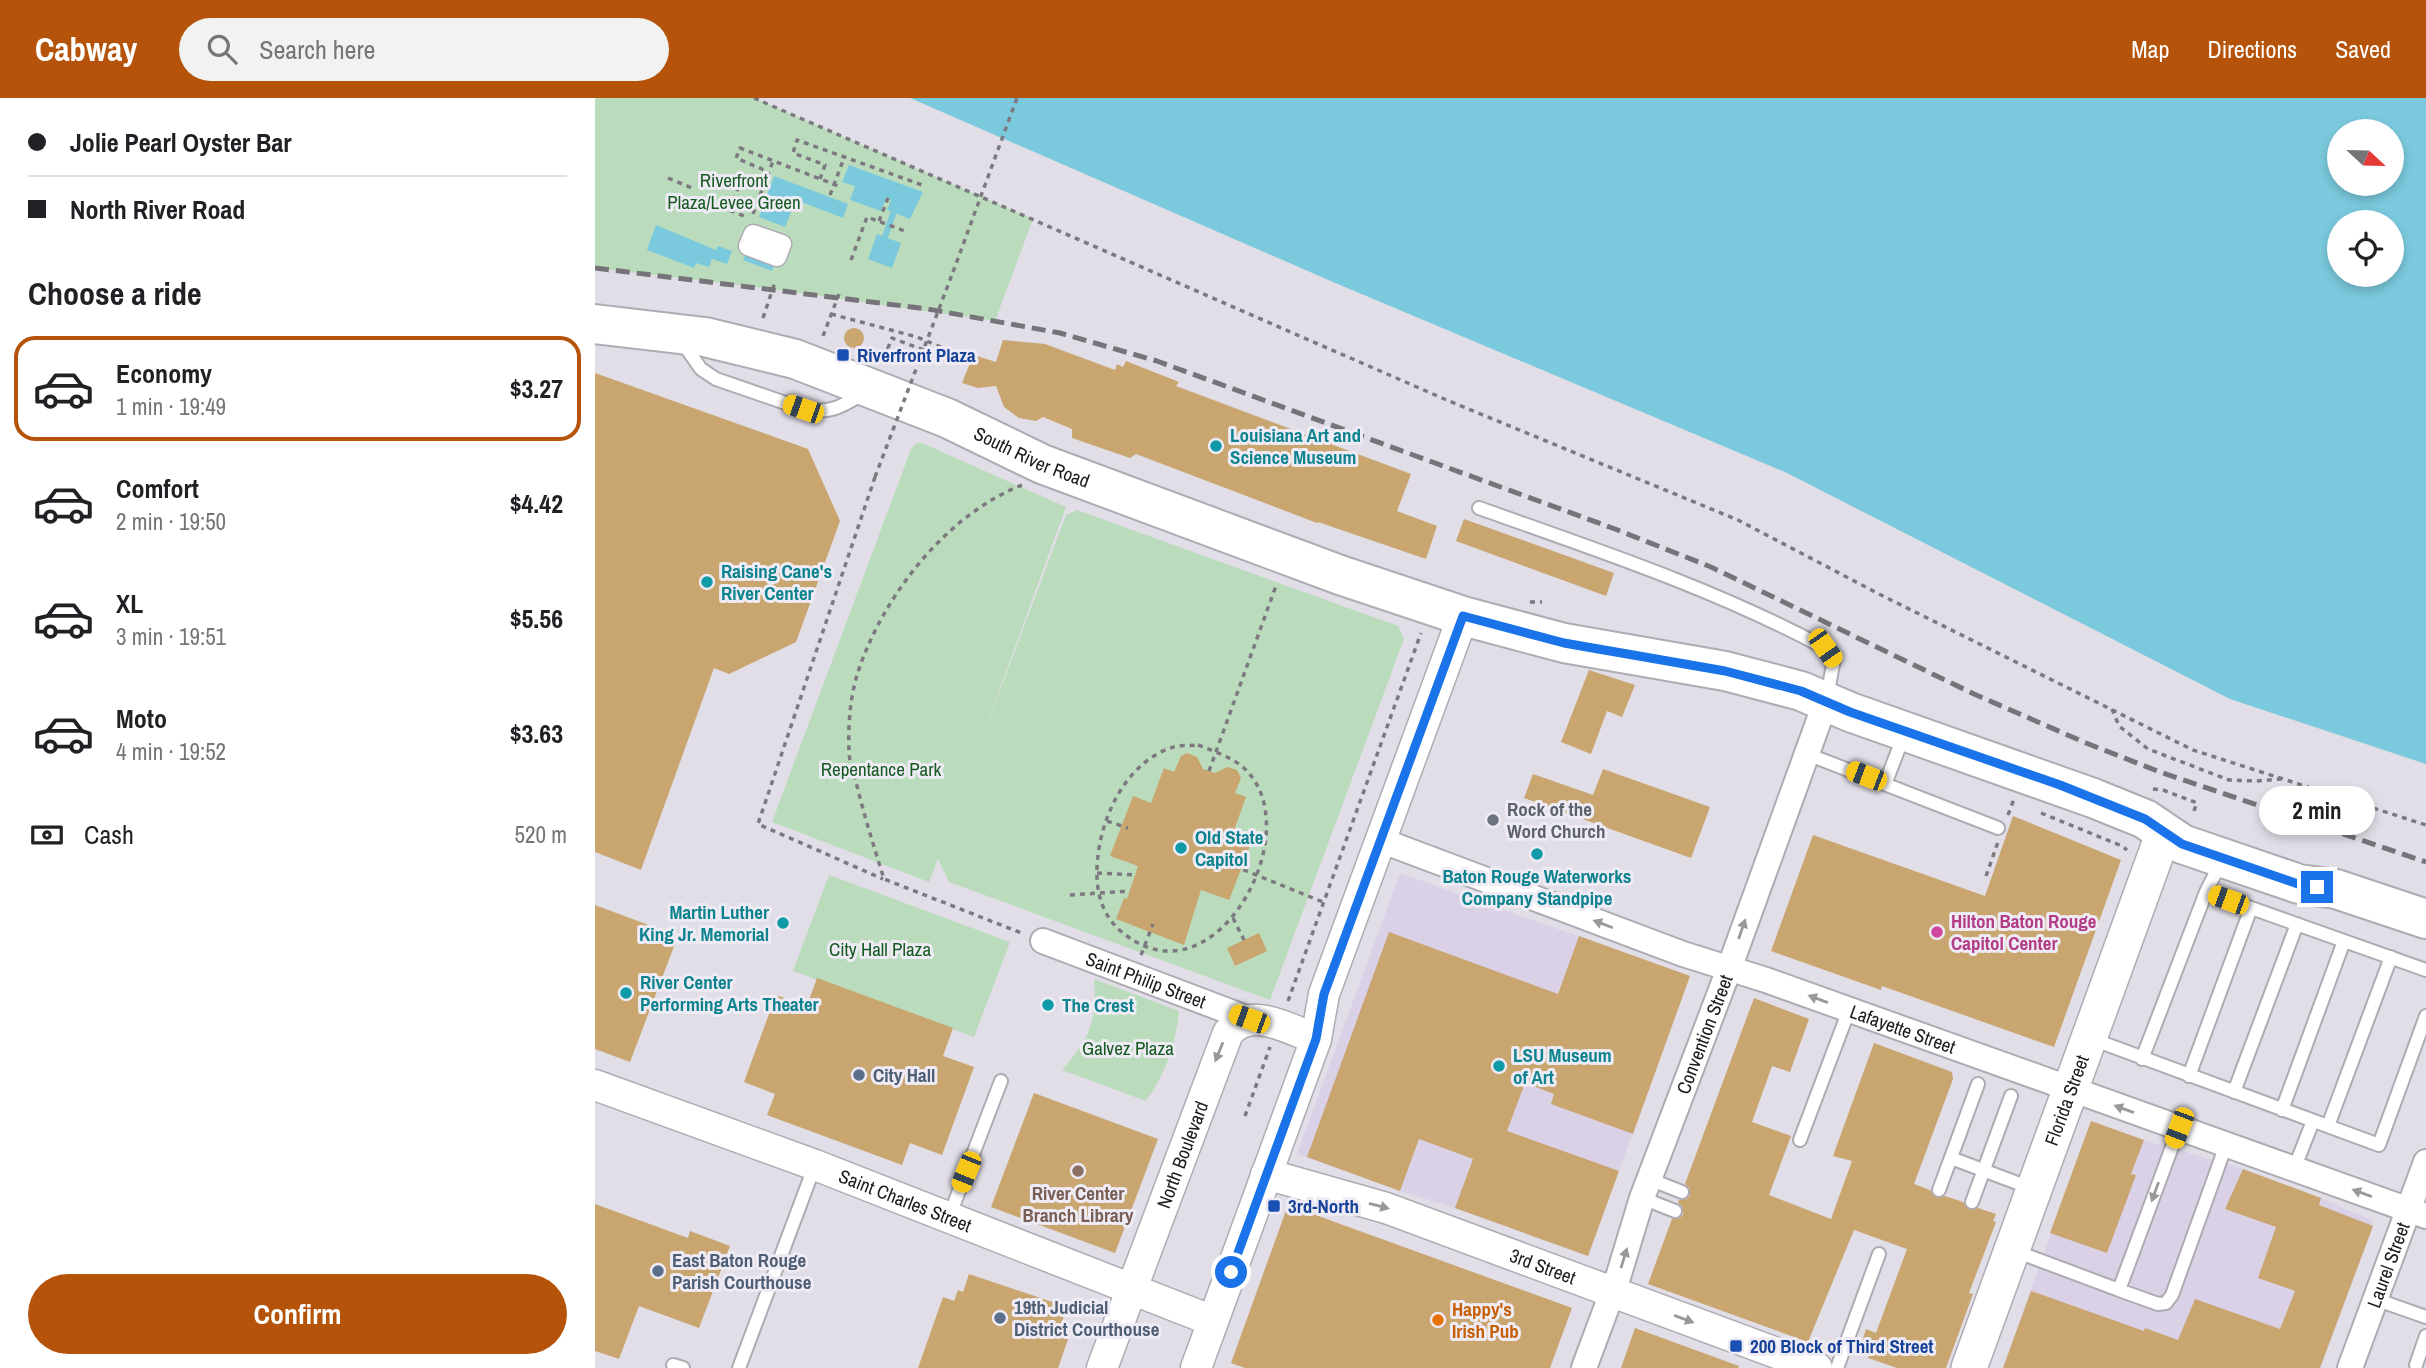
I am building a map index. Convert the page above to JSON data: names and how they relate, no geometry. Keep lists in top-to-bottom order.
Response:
{
  "streets": {
    "main road": ["South River Road", "Florida Street"],
    "street": [
      "Saint Philip Street",
      "Lafayette Street",
      "Convention Street",
      "North Boulevard",
      "Saint Charles Street",
      "Laurel Street",
      "3rd Street"
    ]
  },
  "crossings": [
    ["South River Road", "Convention Street"],
    ["South River Road", "Florida Street"],
    ["Saint Philip Street", "North Boulevard"],
    ["Lafayette Street", "Convention Street"],
    ["Lafayette Street", "Florida Street"],
    ["Lafayette Street", "Laurel Street"],
    ["Convention Street", "3rd Street"],
    ["North Boulevard", "Saint Charles Street"]
  ],
  "one_way": ["Lafayette Street", "Convention Street", "3rd Street"],
  "parks": [
    "Riverfront Plaza/Levee Green",
    "Repentance Park",
    "City Hall Plaza",
    "Galvez Plaza"
  ],
  "places": {
    "transit": ["Riverfront Plaza", "3rd-North", "200 Block of Third Street"],
    "other": [
      "Louisiana Art and Science Museum",
      "Raising Cane's River Center",
      "Rock of the Word Church",
      "Old State Capitol",
      "Baton Rouge Waterworks Company Standpipe",
      "Martin Luther King Jr. Memorial",
      "Hilton Baton Rouge Capitol Center",
      "River Center Performing Arts Theater",
      "The Crest",
      "LSU Museum of Art",
      "City Hall",
      "River Center Branch Library",
      "East Baton Rouge Parish Courthouse",
      "19th Judicial District Courthouse",
      "Happy's Irish Pub"
    ]
  },
  "north": "right",
  "page": {
    "header": "Cabway",
    "search": "Search here",
    "nav": ["Map", "Directions", "Saved"],
    "banner": ["Jolie Pearl Oyster Bar", "North River Road"],
    "heading": "Choose a ride",
    "list": [
      {
        "name": "Economy",
        "note": "1 min · 19:49",
        "value": "$3.27"
      },
      {
        "name": "Comfort",
        "note": "2 min · 19:50",
        "value": "$4.42"
      },
      {
        "name": "XL",
        "note": "3 min · 19:51",
        "value": "$5.56"
      },
      {
        "name": "Moto",
        "note": "4 min · 19:52",
        "value": "$3.63"
      }
    ],
    "bubble": "2 min",
    "pay": ["Cash", "520 m"],
    "buttons": "Confirm"
  }
}
